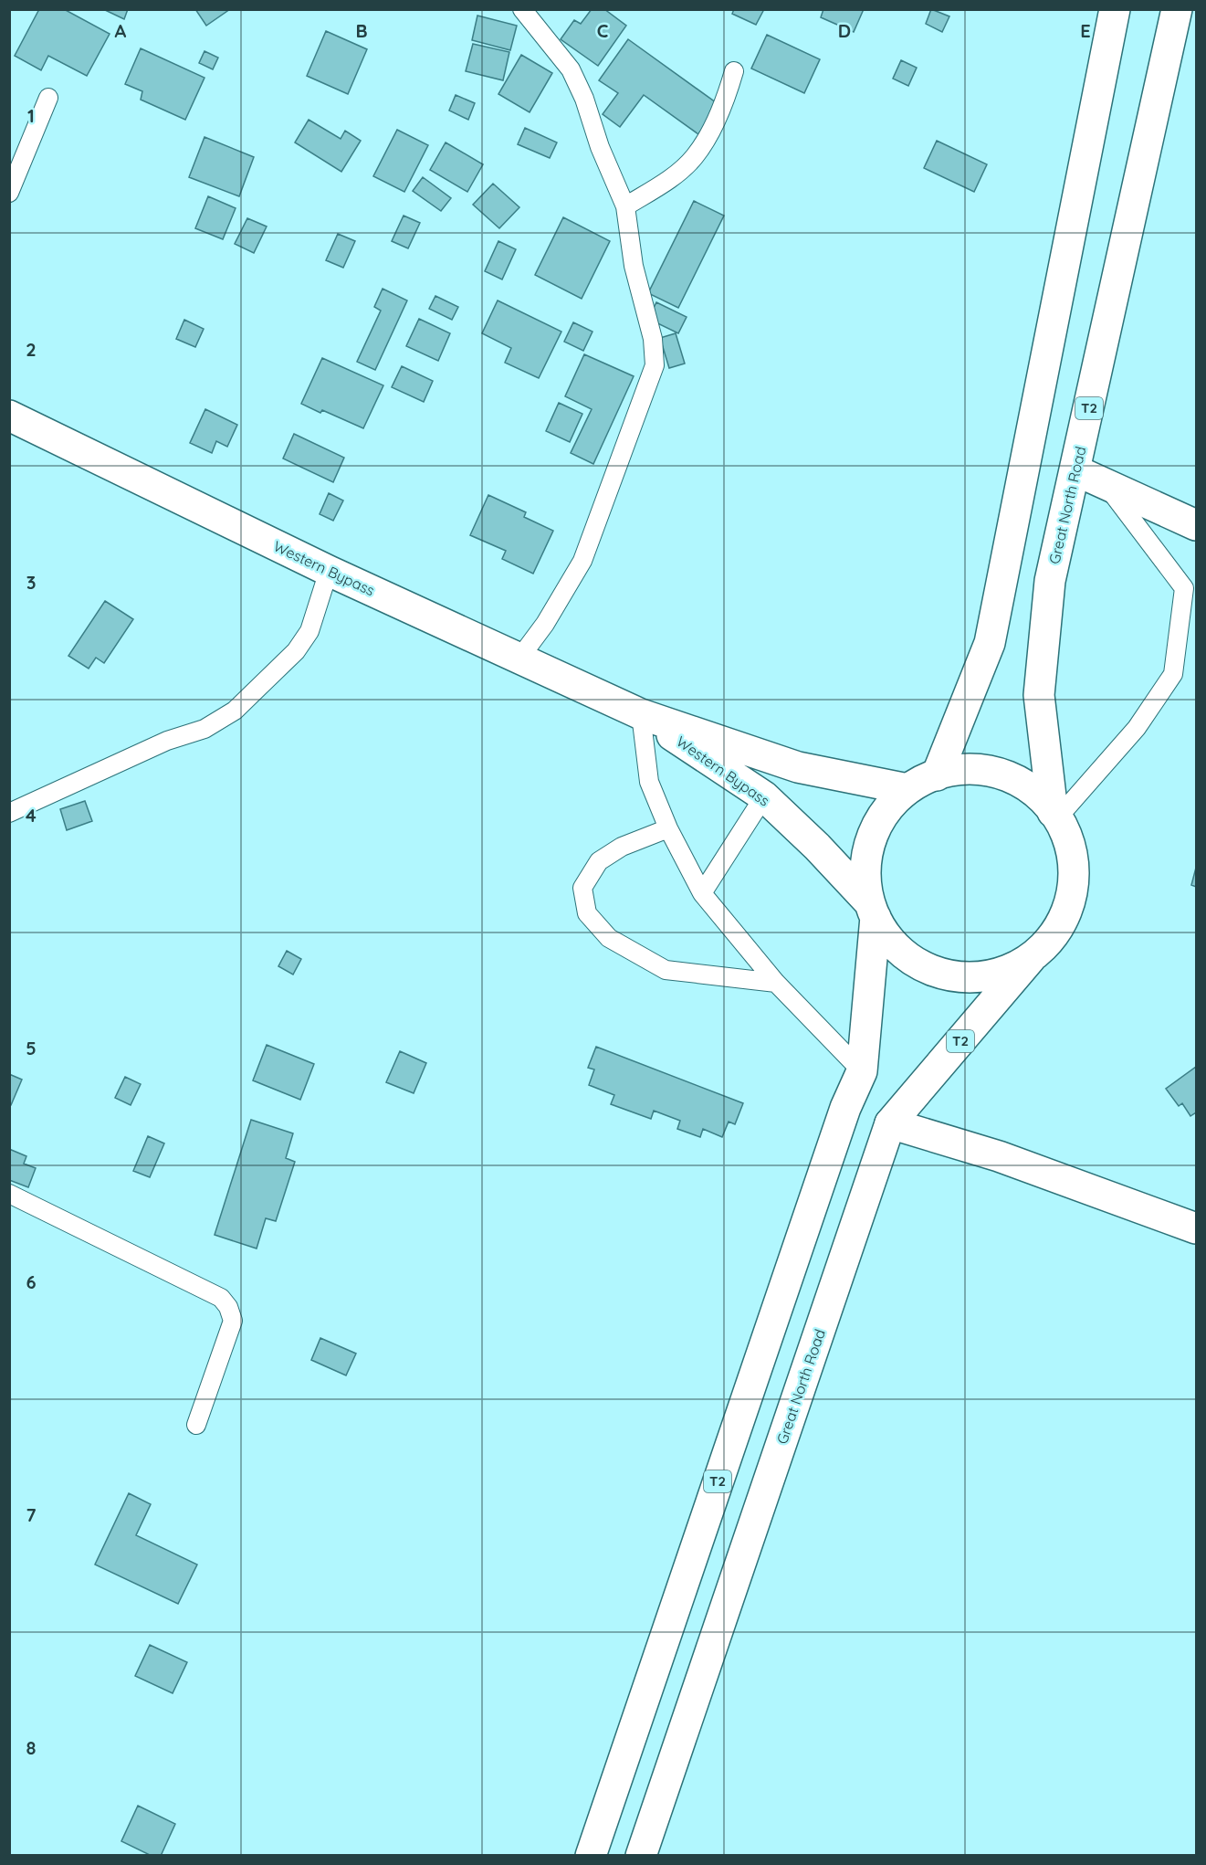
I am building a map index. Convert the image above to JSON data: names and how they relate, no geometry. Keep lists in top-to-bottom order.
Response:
{
  "streets": {
    "main road": ["T2", "Great North Road", "Western Bypass"]
  },
  "crossings": [
    ["T2", "Western Bypass"],
    ["Great North Road", "Western Bypass"]
  ],
  "grid": {
    "columns": [
      "A",
      "B",
      "C",
      "D",
      "E"
    ],
    "rows": [
      "1",
      "2",
      "3",
      "4",
      "5",
      "6",
      "7",
      "8"
    ]
  }
}
